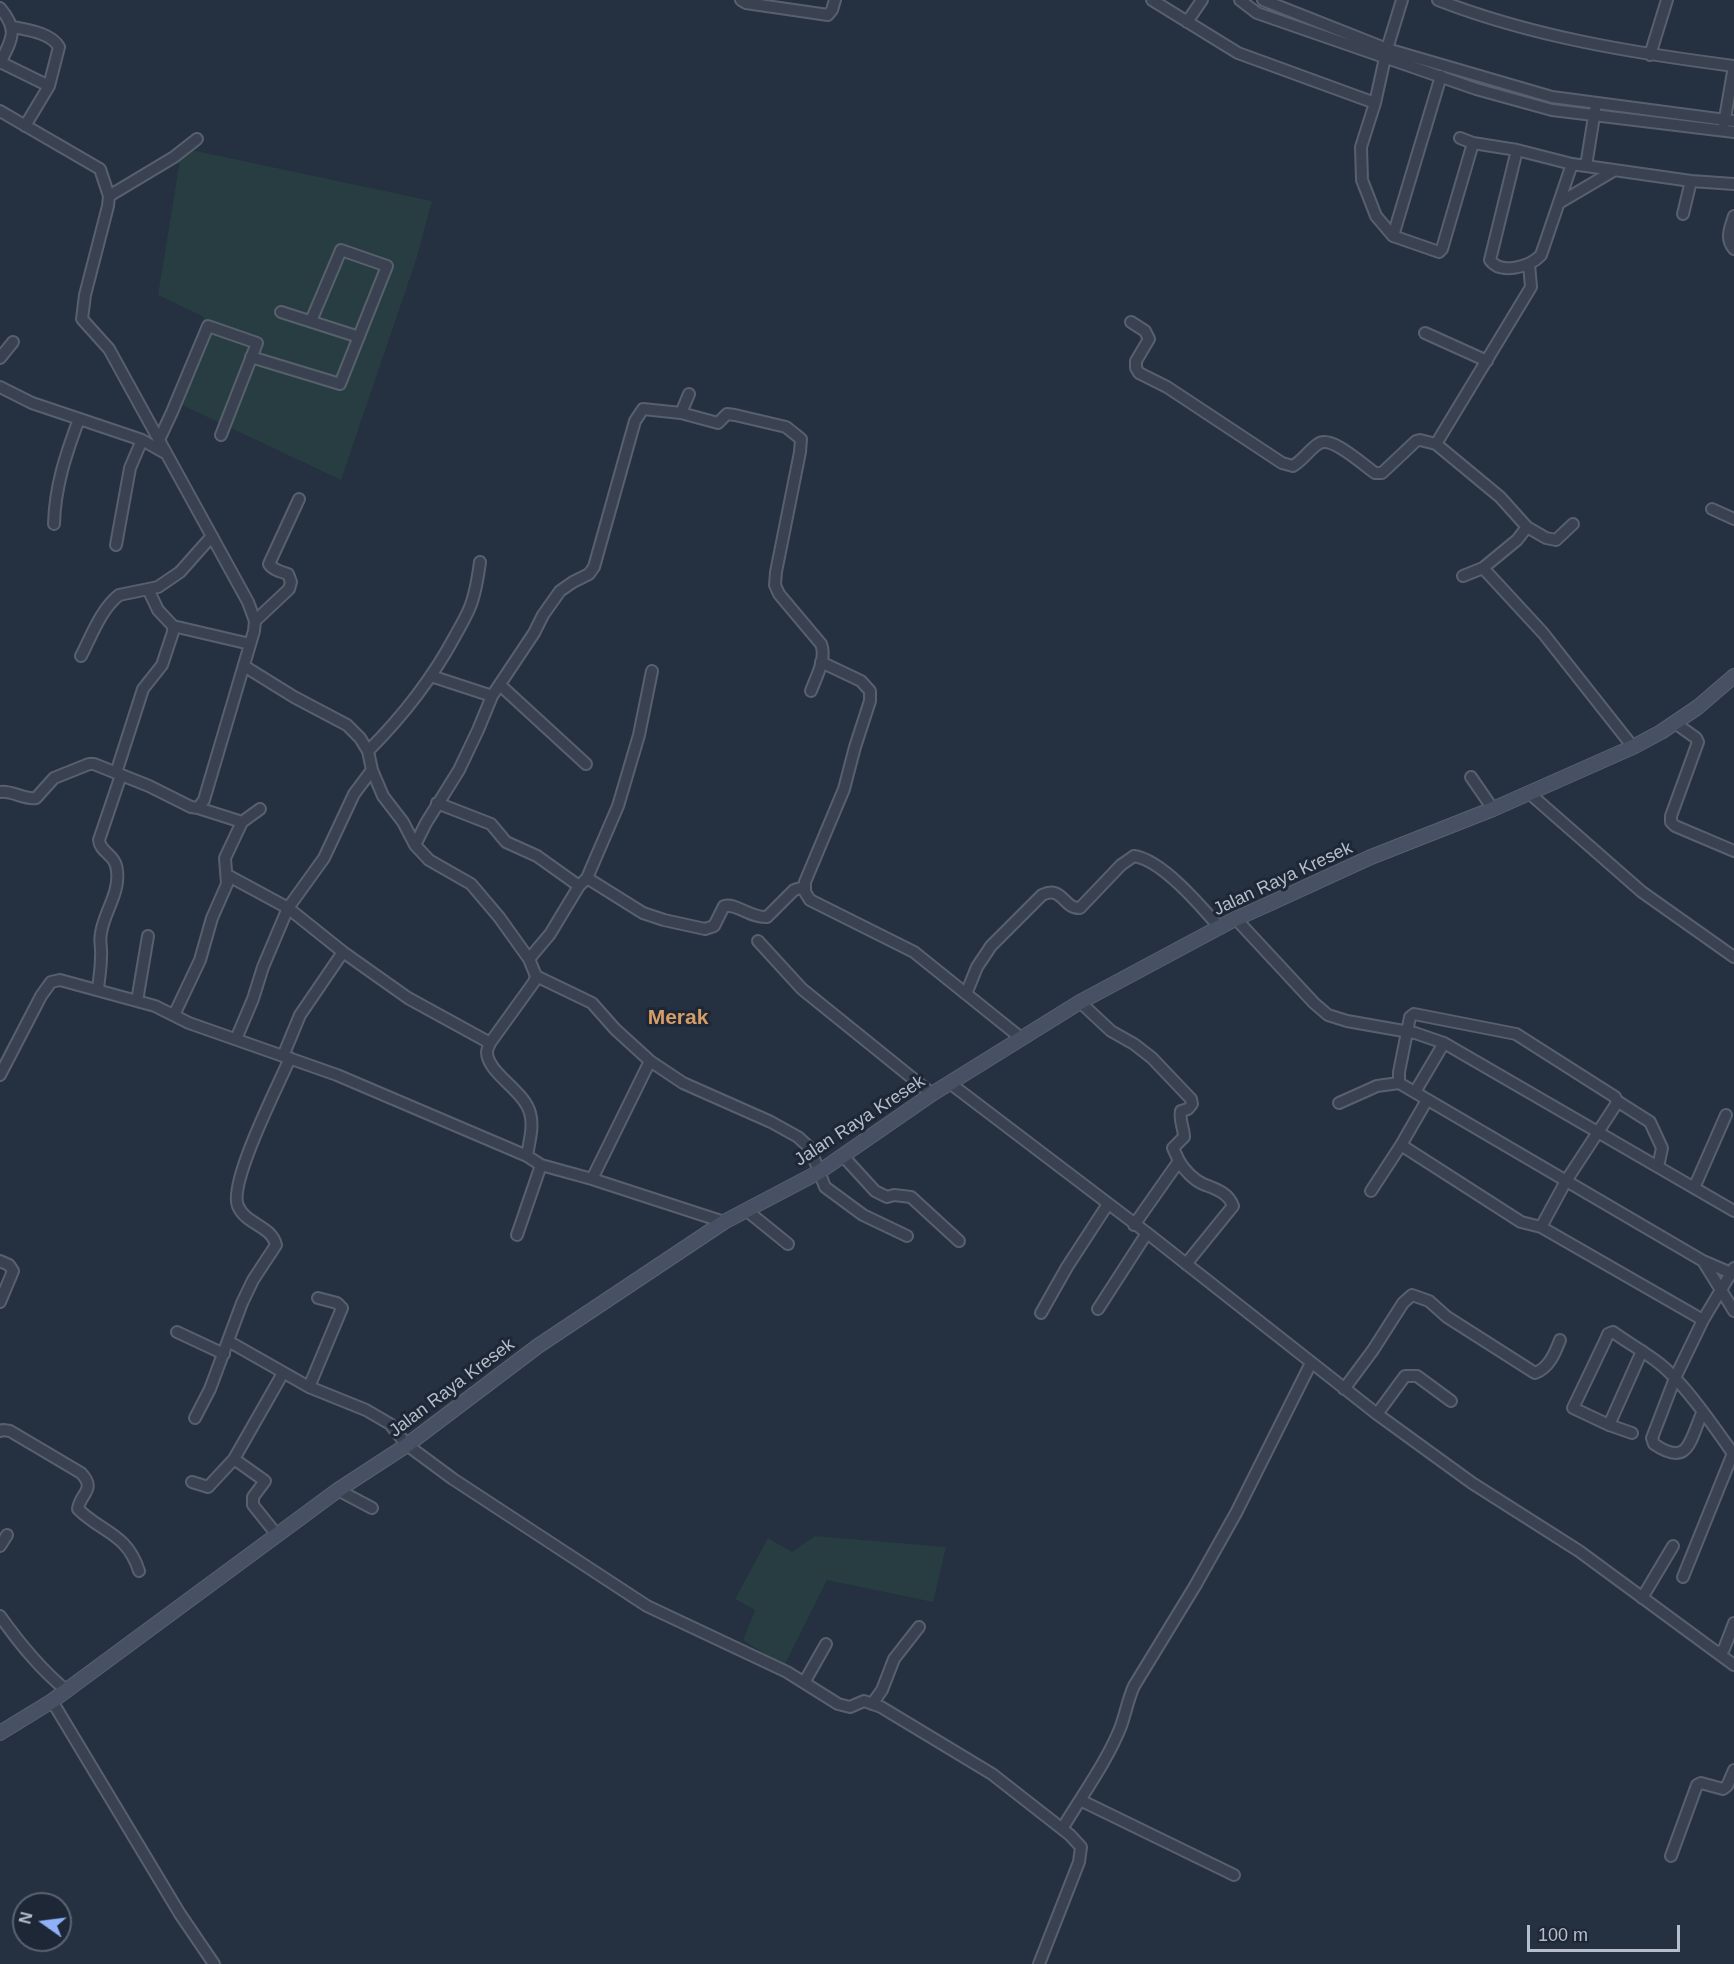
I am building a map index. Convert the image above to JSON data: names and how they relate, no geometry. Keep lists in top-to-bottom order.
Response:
{
  "streets": {
    "main road": ["Jalan Raya Kresek"]
  },
  "districts": ["Merak"],
  "scale_bar": "100 m",
  "north": "left"
}
